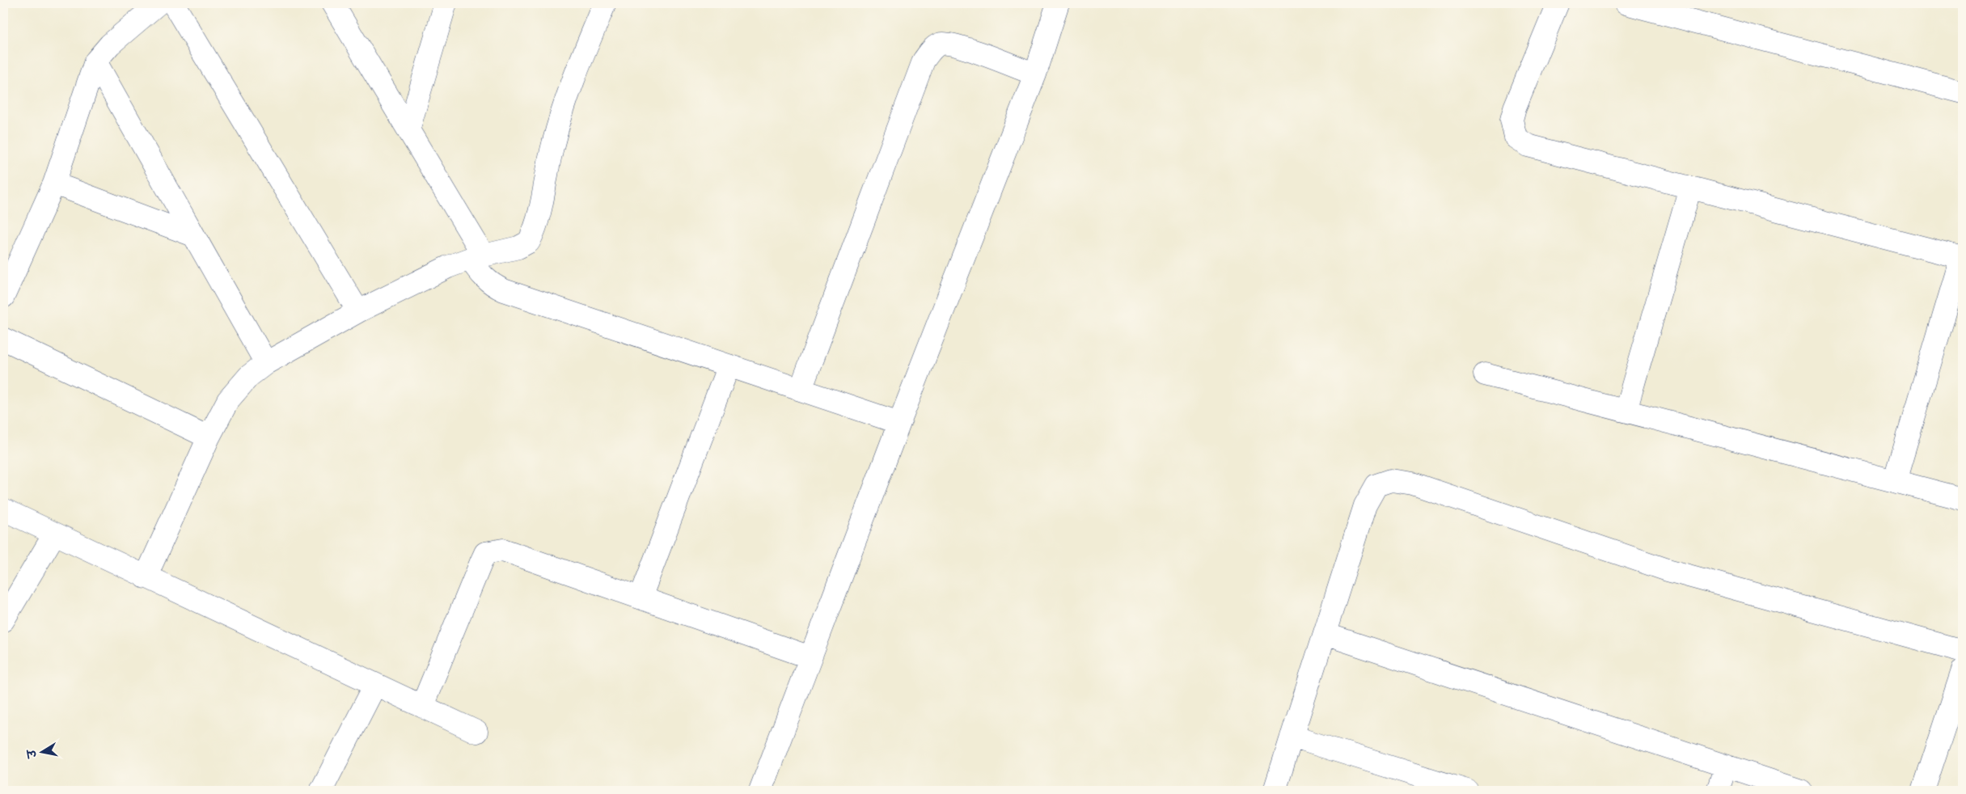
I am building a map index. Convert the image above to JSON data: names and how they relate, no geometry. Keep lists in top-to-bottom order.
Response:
{
  "north": "left"
}
